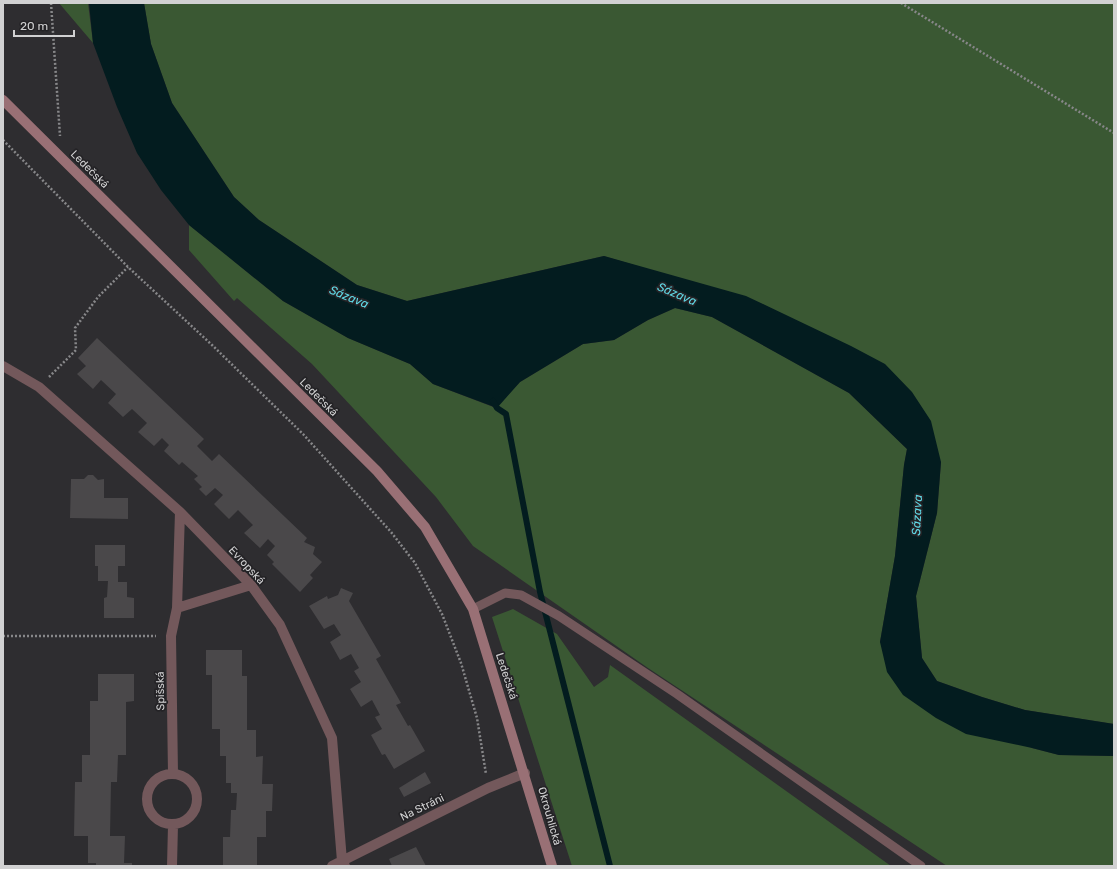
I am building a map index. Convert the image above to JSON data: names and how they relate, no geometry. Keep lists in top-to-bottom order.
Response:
{
  "streets": {
    "main road": ["Ledečská", "Okrouhlická"],
    "street": ["Evropská", "Spišská", "Na Stráni"]
  },
  "crossings": [
    ["Ledečská", "Na Stráni"],
    ["Ledečská", "Okrouhlická"],
    ["Evropská", "Spišská"],
    ["Evropská", "Na Stráni"],
    ["Na Stráni", "Okrouhlická"]
  ],
  "water": ["Sázava"],
  "scale_bar": "20 m"
}
